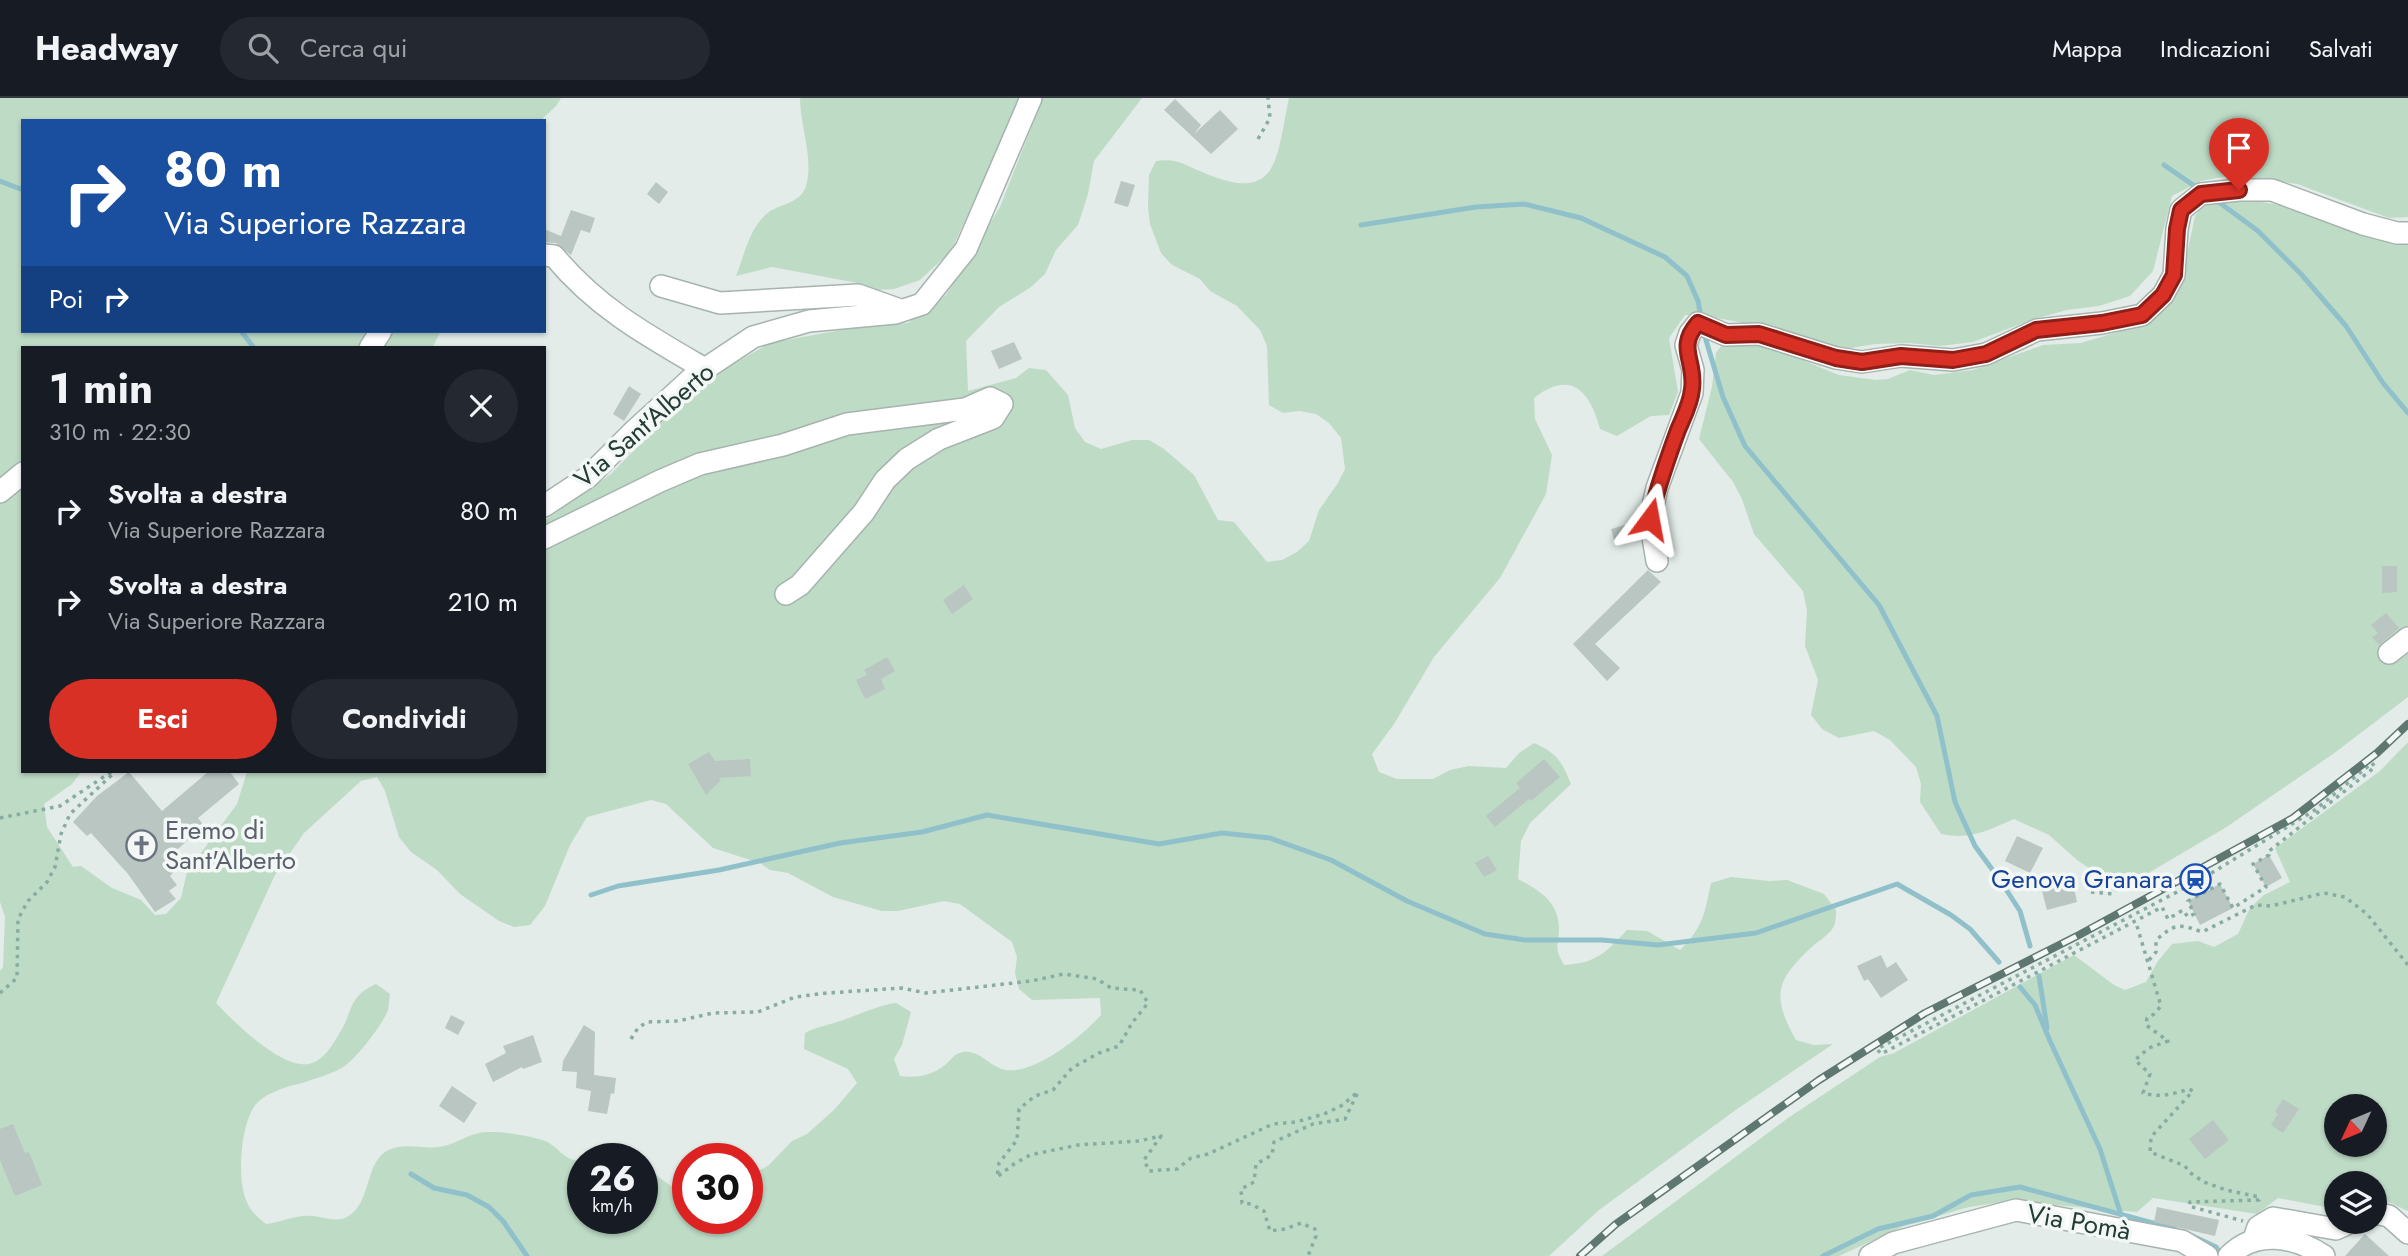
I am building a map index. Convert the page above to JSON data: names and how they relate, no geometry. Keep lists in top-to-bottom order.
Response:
{
  "streets": {
    "street": ["Via Sant'Alberto", "Via Pomà"]
  },
  "places": {
    "church": ["Eremo di Sant'Alberto"],
    "station": ["Genova Granara"]
  },
  "north": "bottom left",
  "page": {
    "header": "Headway",
    "search": "Cerca qui",
    "nav": ["Mappa", "Indicazioni", "Salvati"],
    "turn": ["80 m", "Via Superiore Razzara"],
    "then": "Poi",
    "heading": ["1 min", "310 m · 22:30"],
    "list": [
      {
        "name": "Svolta a destra",
        "note": "Via Superiore Razzara",
        "value": "80 m"
      },
      {
        "name": "Svolta a destra",
        "note": "Via Superiore Razzara",
        "value": "210 m"
      }
    ],
    "buttons": ["Esci", "Condividi"],
    "speed": "26 km/h",
    "limit": "30"
  }
}
